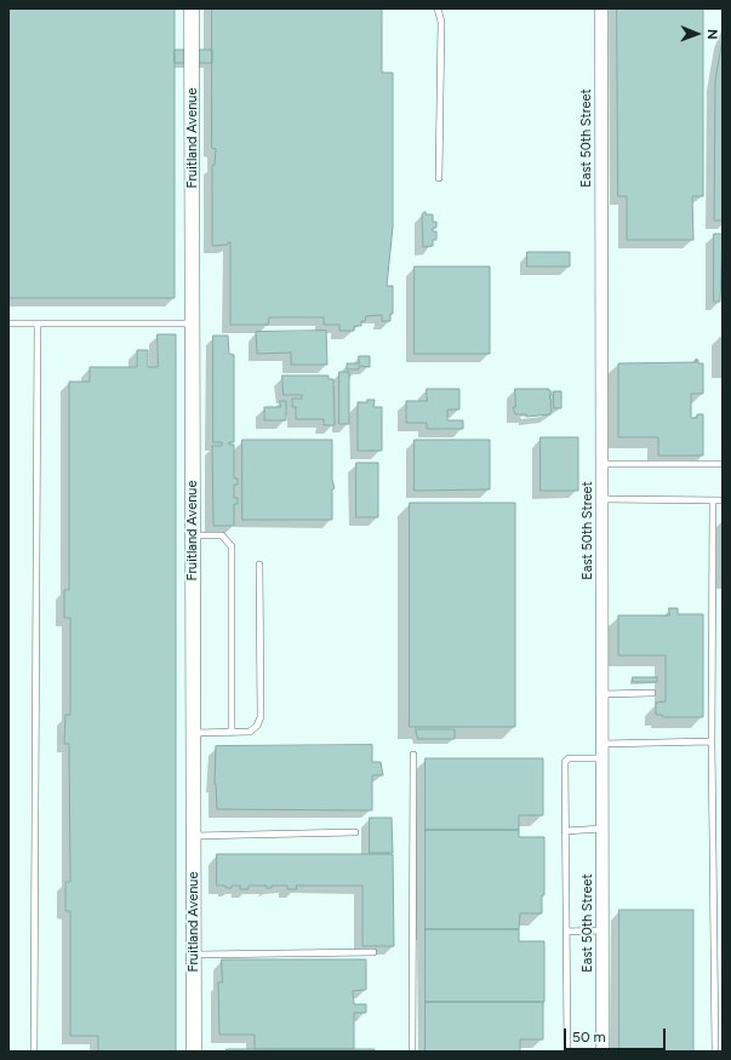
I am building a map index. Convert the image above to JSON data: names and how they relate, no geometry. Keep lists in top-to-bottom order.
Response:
{
  "streets": {
    "street": ["Fruitland Avenue", "East 50th Street"]
  },
  "scale_bar": "50 m",
  "north": "right"
}
